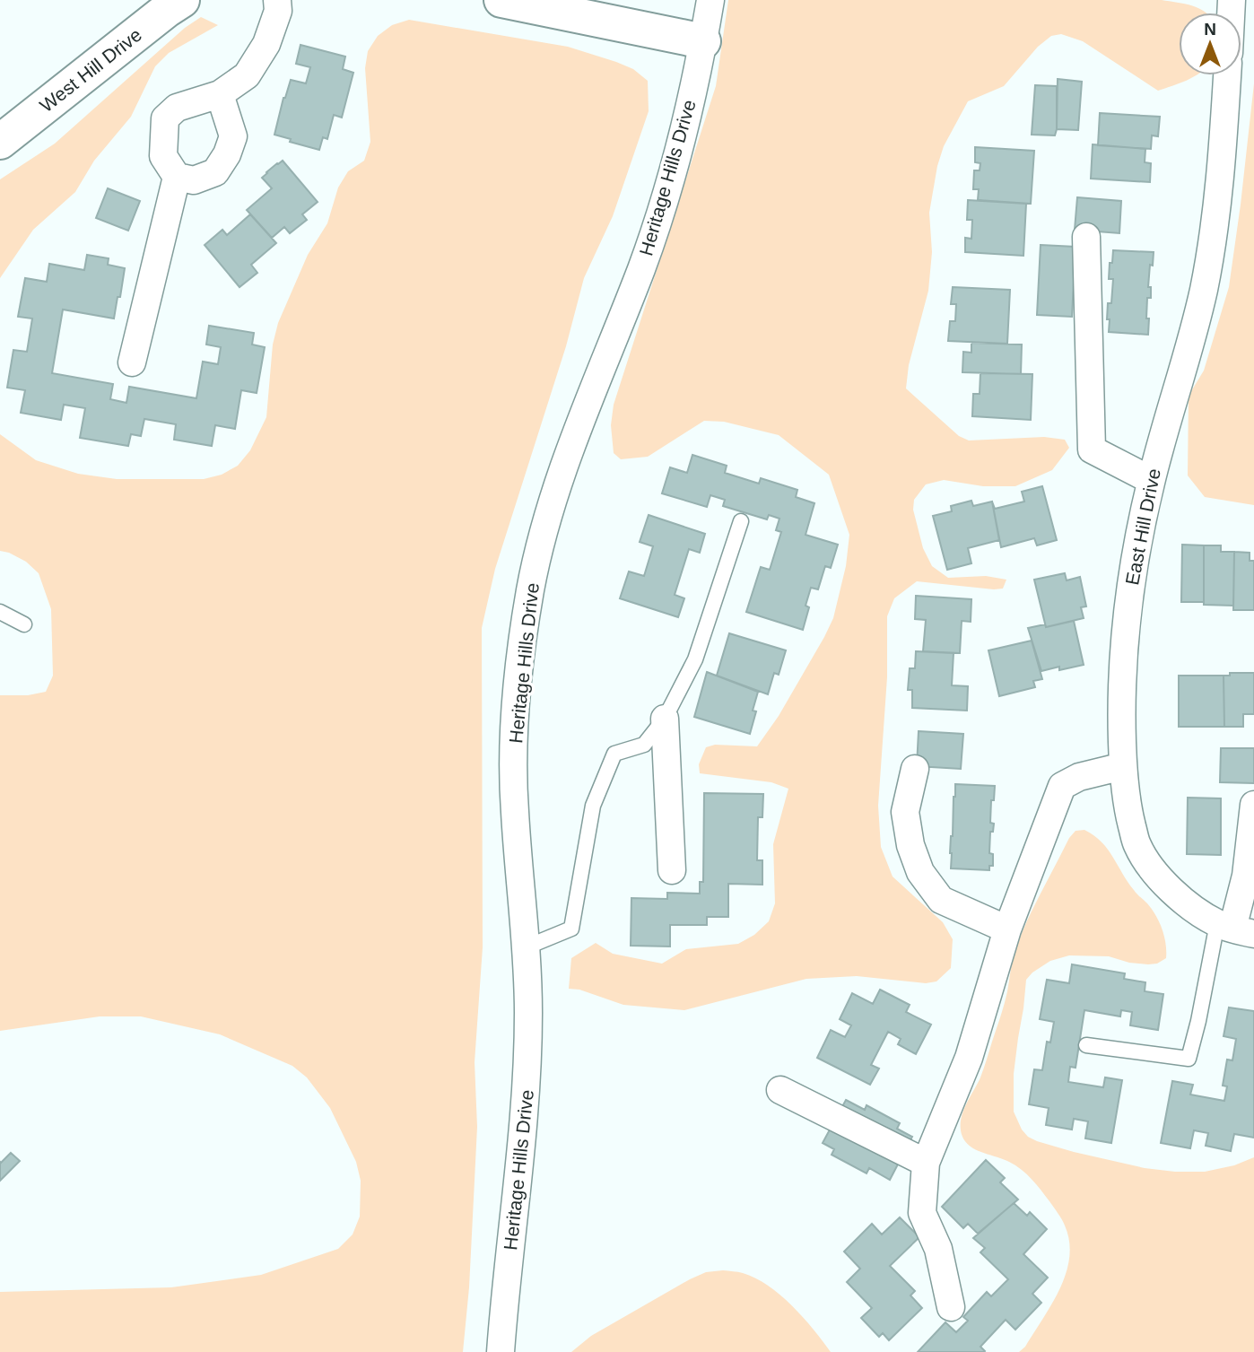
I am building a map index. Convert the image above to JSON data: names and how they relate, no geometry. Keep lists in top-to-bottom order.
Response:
{
  "streets": {
    "street": ["West Hill Drive", "Heritage Hills Drive", "East Hill Drive"]
  },
  "north": "top"
}
